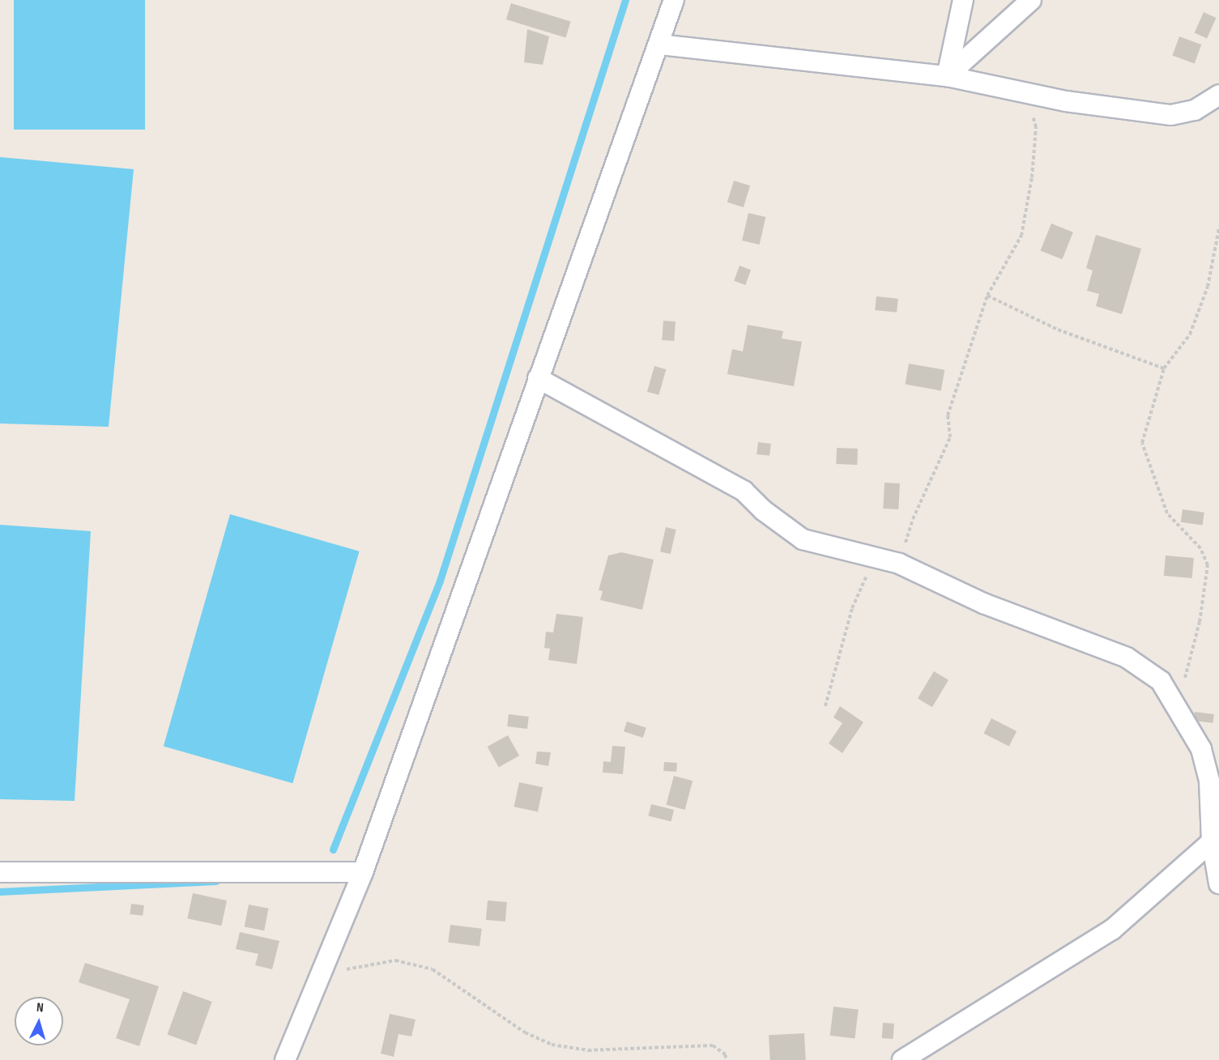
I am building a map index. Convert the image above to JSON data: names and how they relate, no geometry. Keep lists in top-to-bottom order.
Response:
{
  "north": "top"
}
